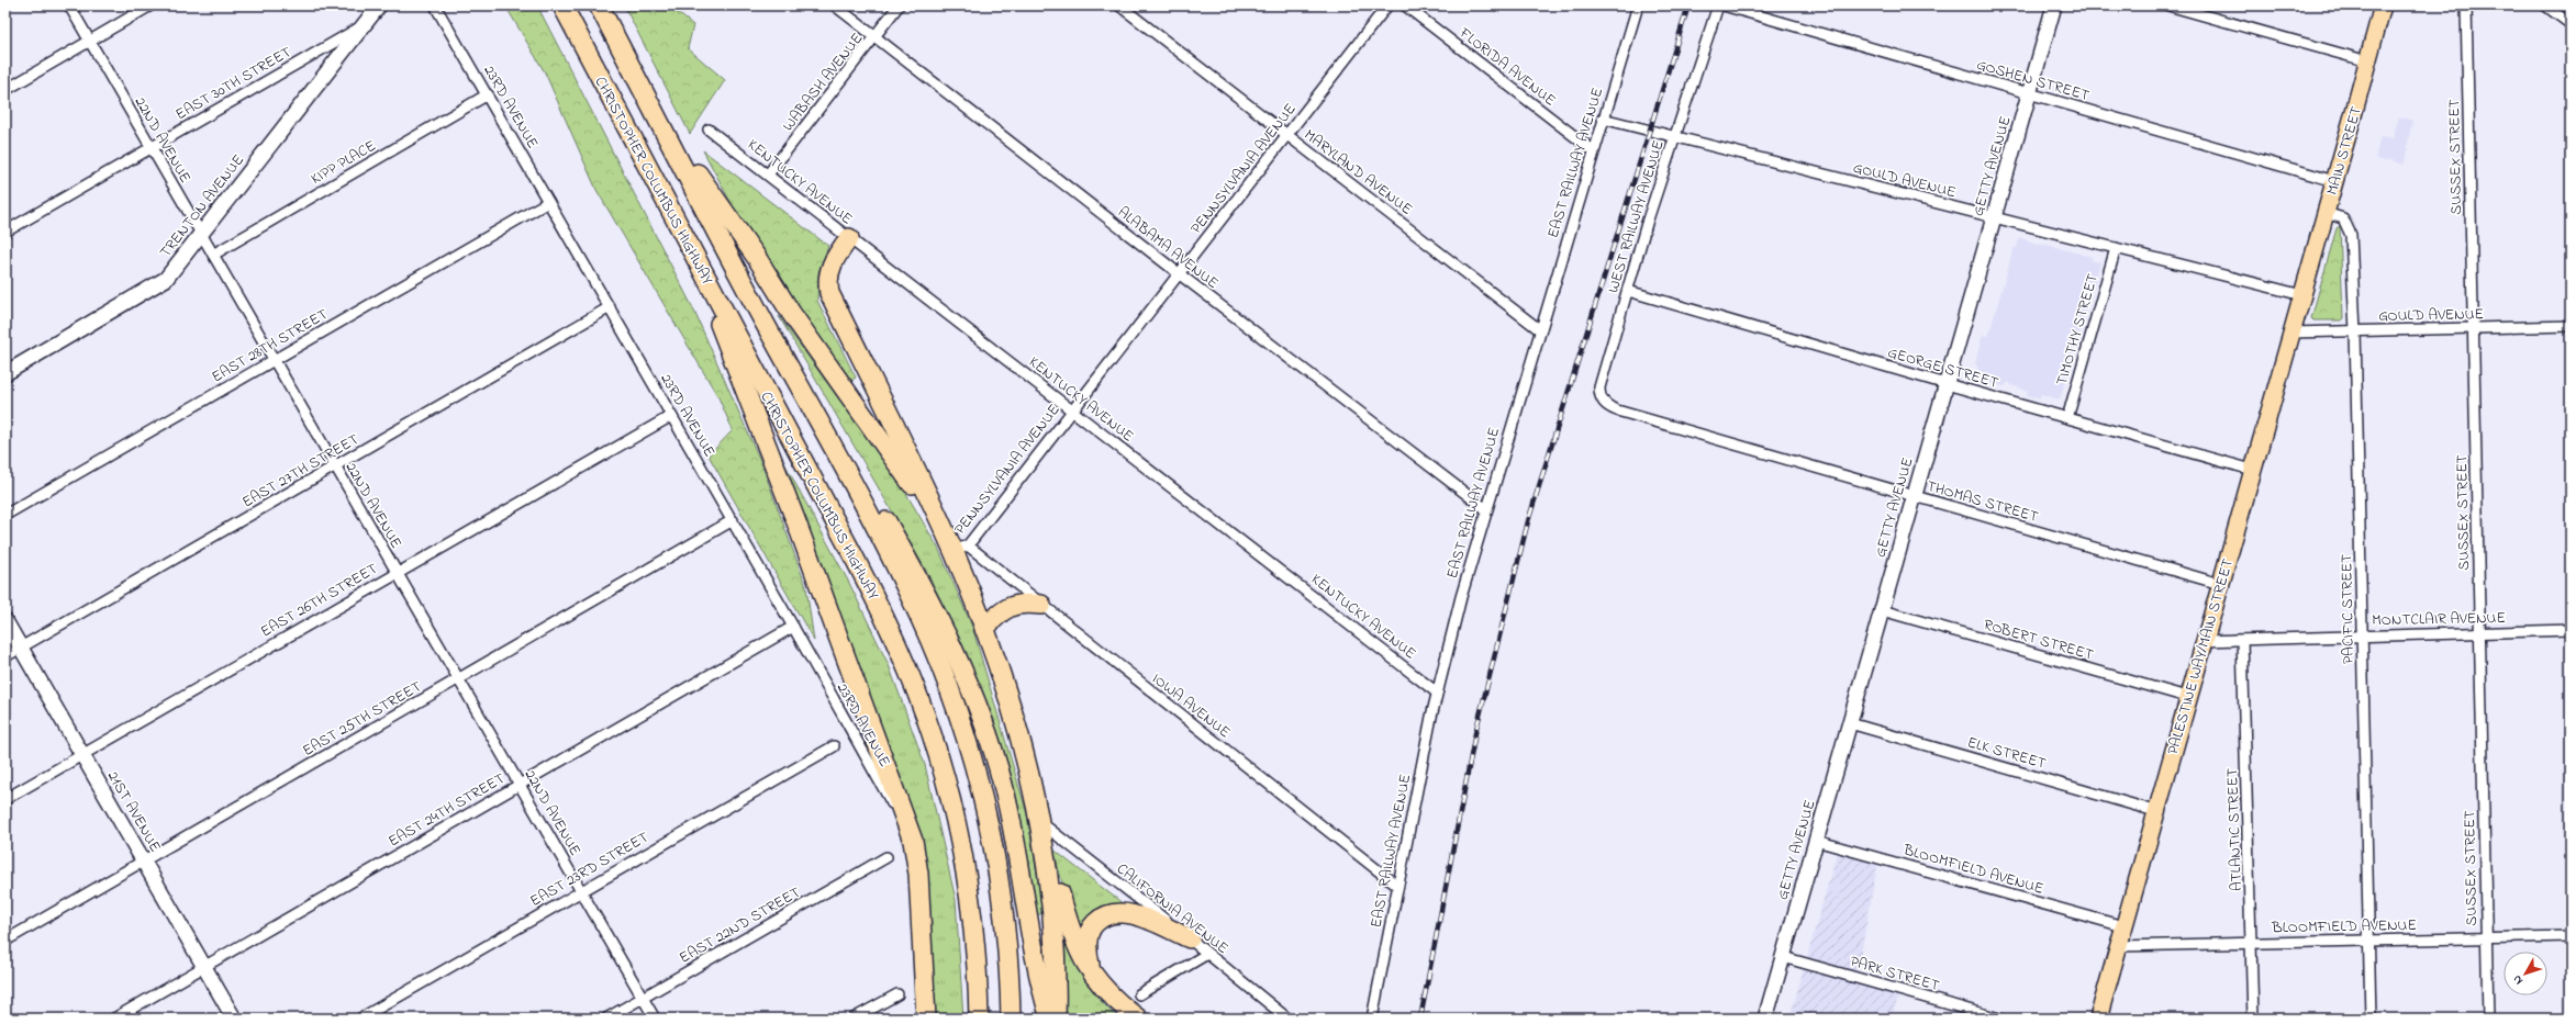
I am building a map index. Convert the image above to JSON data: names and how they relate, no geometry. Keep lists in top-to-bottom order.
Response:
{
  "streets": {
    "highway": ["CHRISTOPHER COLUMBUS HIGHWAY"],
    "main road": ["MAIN STREET", "PALESTINE WAY/MAIN STREET"],
    "street": [
      "FLORIDA AVENUE",
      "GOSHEN STREET",
      "WABASH AVENUE",
      "EAST 30TH STREET",
      "23RD AVENUE",
      "22ND AVENUE",
      "SUSSEX STREET",
      "KIPP PLACE",
      "EAST RAILWAY AVENUE",
      "GETTY AVENUE",
      "PENNSYLVANIA AVENUE",
      "MARYLAND AVENUE",
      "GOULD AVENUE",
      "KENTUCKY AVENUE",
      "TRENTON AVENUE",
      "WEST RAILWAY AVENUE",
      "ALABAMA AVENUE",
      "TIMOTHY STREET",
      "EAST 28TH STREET",
      "GEORGE STREET",
      "EAST 27TH STREET",
      "THOMAS STREET",
      "EAST 26TH STREET",
      "PACIFIC STREET",
      "MONTCLAIR AVENUE",
      "ROBERT STREET",
      "IOWA AVENUE",
      "EAST 25TH STREET",
      "ELK STREET",
      "EAST 24TH STREET",
      "21ST AVENUE",
      "ATLANTIC STREET",
      "EAST 23RD STREET",
      "BLOOMFIELD AVENUE",
      "CALIFORNIA AVENUE",
      "EAST 22ND STREET",
      "PARK STREET"
    ]
  },
  "crossings": [
    ["FLORIDA AVENUE", "EAST RAILWAY AVENUE"],
    ["GOSHEN STREET", "MAIN STREET"],
    ["GOSHEN STREET", "GETTY AVENUE"],
    ["WABASH AVENUE", "KENTUCKY AVENUE"],
    ["WABASH AVENUE", "ALABAMA AVENUE"],
    ["EAST 30TH STREET", "22ND AVENUE"],
    ["EAST 30TH STREET", "TRENTON AVENUE"],
    ["23RD AVENUE", "KIPP PLACE"],
    ["23RD AVENUE", "EAST 28TH STREET"],
    ["23RD AVENUE", "EAST 27TH STREET"],
    ["23RD AVENUE", "EAST 26TH STREET"],
    ["23RD AVENUE", "EAST 25TH STREET"],
    ["23RD AVENUE", "EAST 24TH STREET"],
    ["22ND AVENUE", "KIPP PLACE"],
    ["22ND AVENUE", "TRENTON AVENUE"],
    ["22ND AVENUE", "EAST 28TH STREET"],
    ["22ND AVENUE", "EAST 27TH STREET"],
    ["22ND AVENUE", "EAST 26TH STREET"],
    ["22ND AVENUE", "EAST 25TH STREET"],
    ["22ND AVENUE", "EAST 24TH STREET"],
    ["22ND AVENUE", "EAST 23RD STREET"],
    ["22ND AVENUE", "EAST 22ND STREET"],
    ["MAIN STREET", "GOULD AVENUE"],
    ["MAIN STREET", "PACIFIC STREET"],
    ["MAIN STREET", "PALESTINE WAY/MAIN STREET"],
    ["SUSSEX STREET", "GOULD AVENUE"],
    ["SUSSEX STREET", "MONTCLAIR AVENUE"],
    ["SUSSEX STREET", "BLOOMFIELD AVENUE"],
    ["EAST RAILWAY AVENUE", "MARYLAND AVENUE"],
    ["EAST RAILWAY AVENUE", "GOULD AVENUE"],
    ["EAST RAILWAY AVENUE", "KENTUCKY AVENUE"],
    ["EAST RAILWAY AVENUE", "ALABAMA AVENUE"],
    ["EAST RAILWAY AVENUE", "IOWA AVENUE"],
    ["GETTY AVENUE", "GOULD AVENUE"],
    ["GETTY AVENUE", "GEORGE STREET"],
    ["GETTY AVENUE", "THOMAS STREET"],
    ["GETTY AVENUE", "ROBERT STREET"],
    ["GETTY AVENUE", "ELK STREET"],
    ["GETTY AVENUE", "BLOOMFIELD AVENUE"],
    ["GETTY AVENUE", "PARK STREET"],
    ["PENNSYLVANIA AVENUE", "MARYLAND AVENUE"],
    ["PENNSYLVANIA AVENUE", "KENTUCKY AVENUE"],
    ["PENNSYLVANIA AVENUE", "ALABAMA AVENUE"],
    ["PENNSYLVANIA AVENUE", "IOWA AVENUE"],
    ["GOULD AVENUE", "WEST RAILWAY AVENUE"],
    ["GOULD AVENUE", "TIMOTHY STREET"],
    ["GOULD AVENUE", "PACIFIC STREET"],
    ["GOULD AVENUE", "PALESTINE WAY/MAIN STREET"],
    ["WEST RAILWAY AVENUE", "GEORGE STREET"],
    ["WEST RAILWAY AVENUE", "THOMAS STREET"],
    ["TIMOTHY STREET", "GEORGE STREET"],
    ["GEORGE STREET", "PALESTINE WAY/MAIN STREET"],
    ["EAST 27TH STREET", "21ST AVENUE"],
    ["THOMAS STREET", "PALESTINE WAY/MAIN STREET"],
    ["EAST 26TH STREET", "21ST AVENUE"],
    ["PACIFIC STREET", "MONTCLAIR AVENUE"],
    ["PACIFIC STREET", "BLOOMFIELD AVENUE"],
    ["MONTCLAIR AVENUE", "PALESTINE WAY/MAIN STREET"],
    ["MONTCLAIR AVENUE", "ATLANTIC STREET"],
    ["ROBERT STREET", "PALESTINE WAY/MAIN STREET"],
    ["PALESTINE WAY/MAIN STREET", "ELK STREET"],
    ["PALESTINE WAY/MAIN STREET", "BLOOMFIELD AVENUE"],
    ["EAST 25TH STREET", "21ST AVENUE"],
    ["EAST 24TH STREET", "21ST AVENUE"],
    ["ATLANTIC STREET", "BLOOMFIELD AVENUE"]
  ],
  "north": "bottom left"
}
